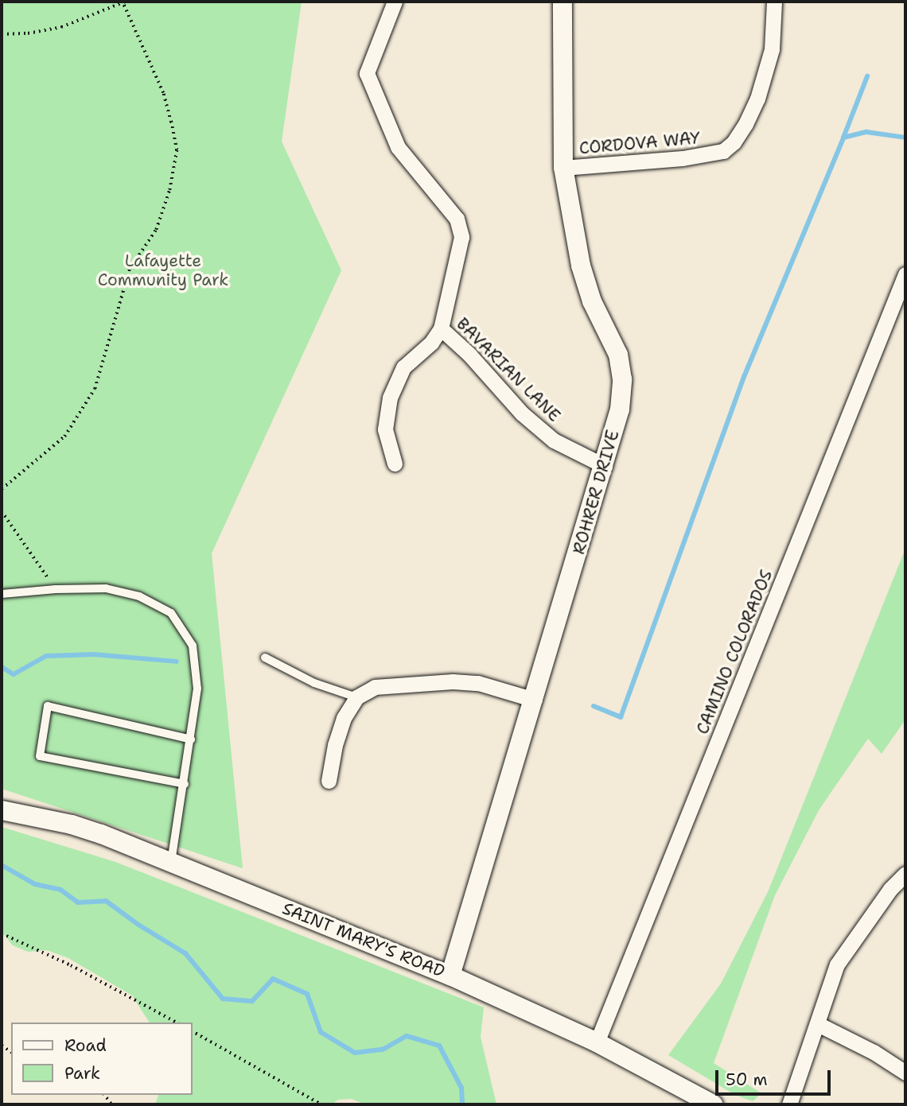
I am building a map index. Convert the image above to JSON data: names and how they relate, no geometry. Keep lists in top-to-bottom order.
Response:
{
  "streets": {
    "street": [
      "CORDOVA WAY",
      "BAVARIAN LANE",
      "ROHRER DRIVE",
      "CAMINO COLORADOS",
      "SAINT MARY'S ROAD"
    ]
  },
  "crossings": [
    ["CORDOVA WAY", "ROHRER DRIVE"],
    ["BAVARIAN LANE", "ROHRER DRIVE"],
    ["ROHRER DRIVE", "SAINT MARY'S ROAD"],
    ["CAMINO COLORADOS", "SAINT MARY'S ROAD"]
  ],
  "parks": ["Lafayette Community Park"],
  "legend": ["Road", "Park"],
  "scale_bar": "50 m"
}
